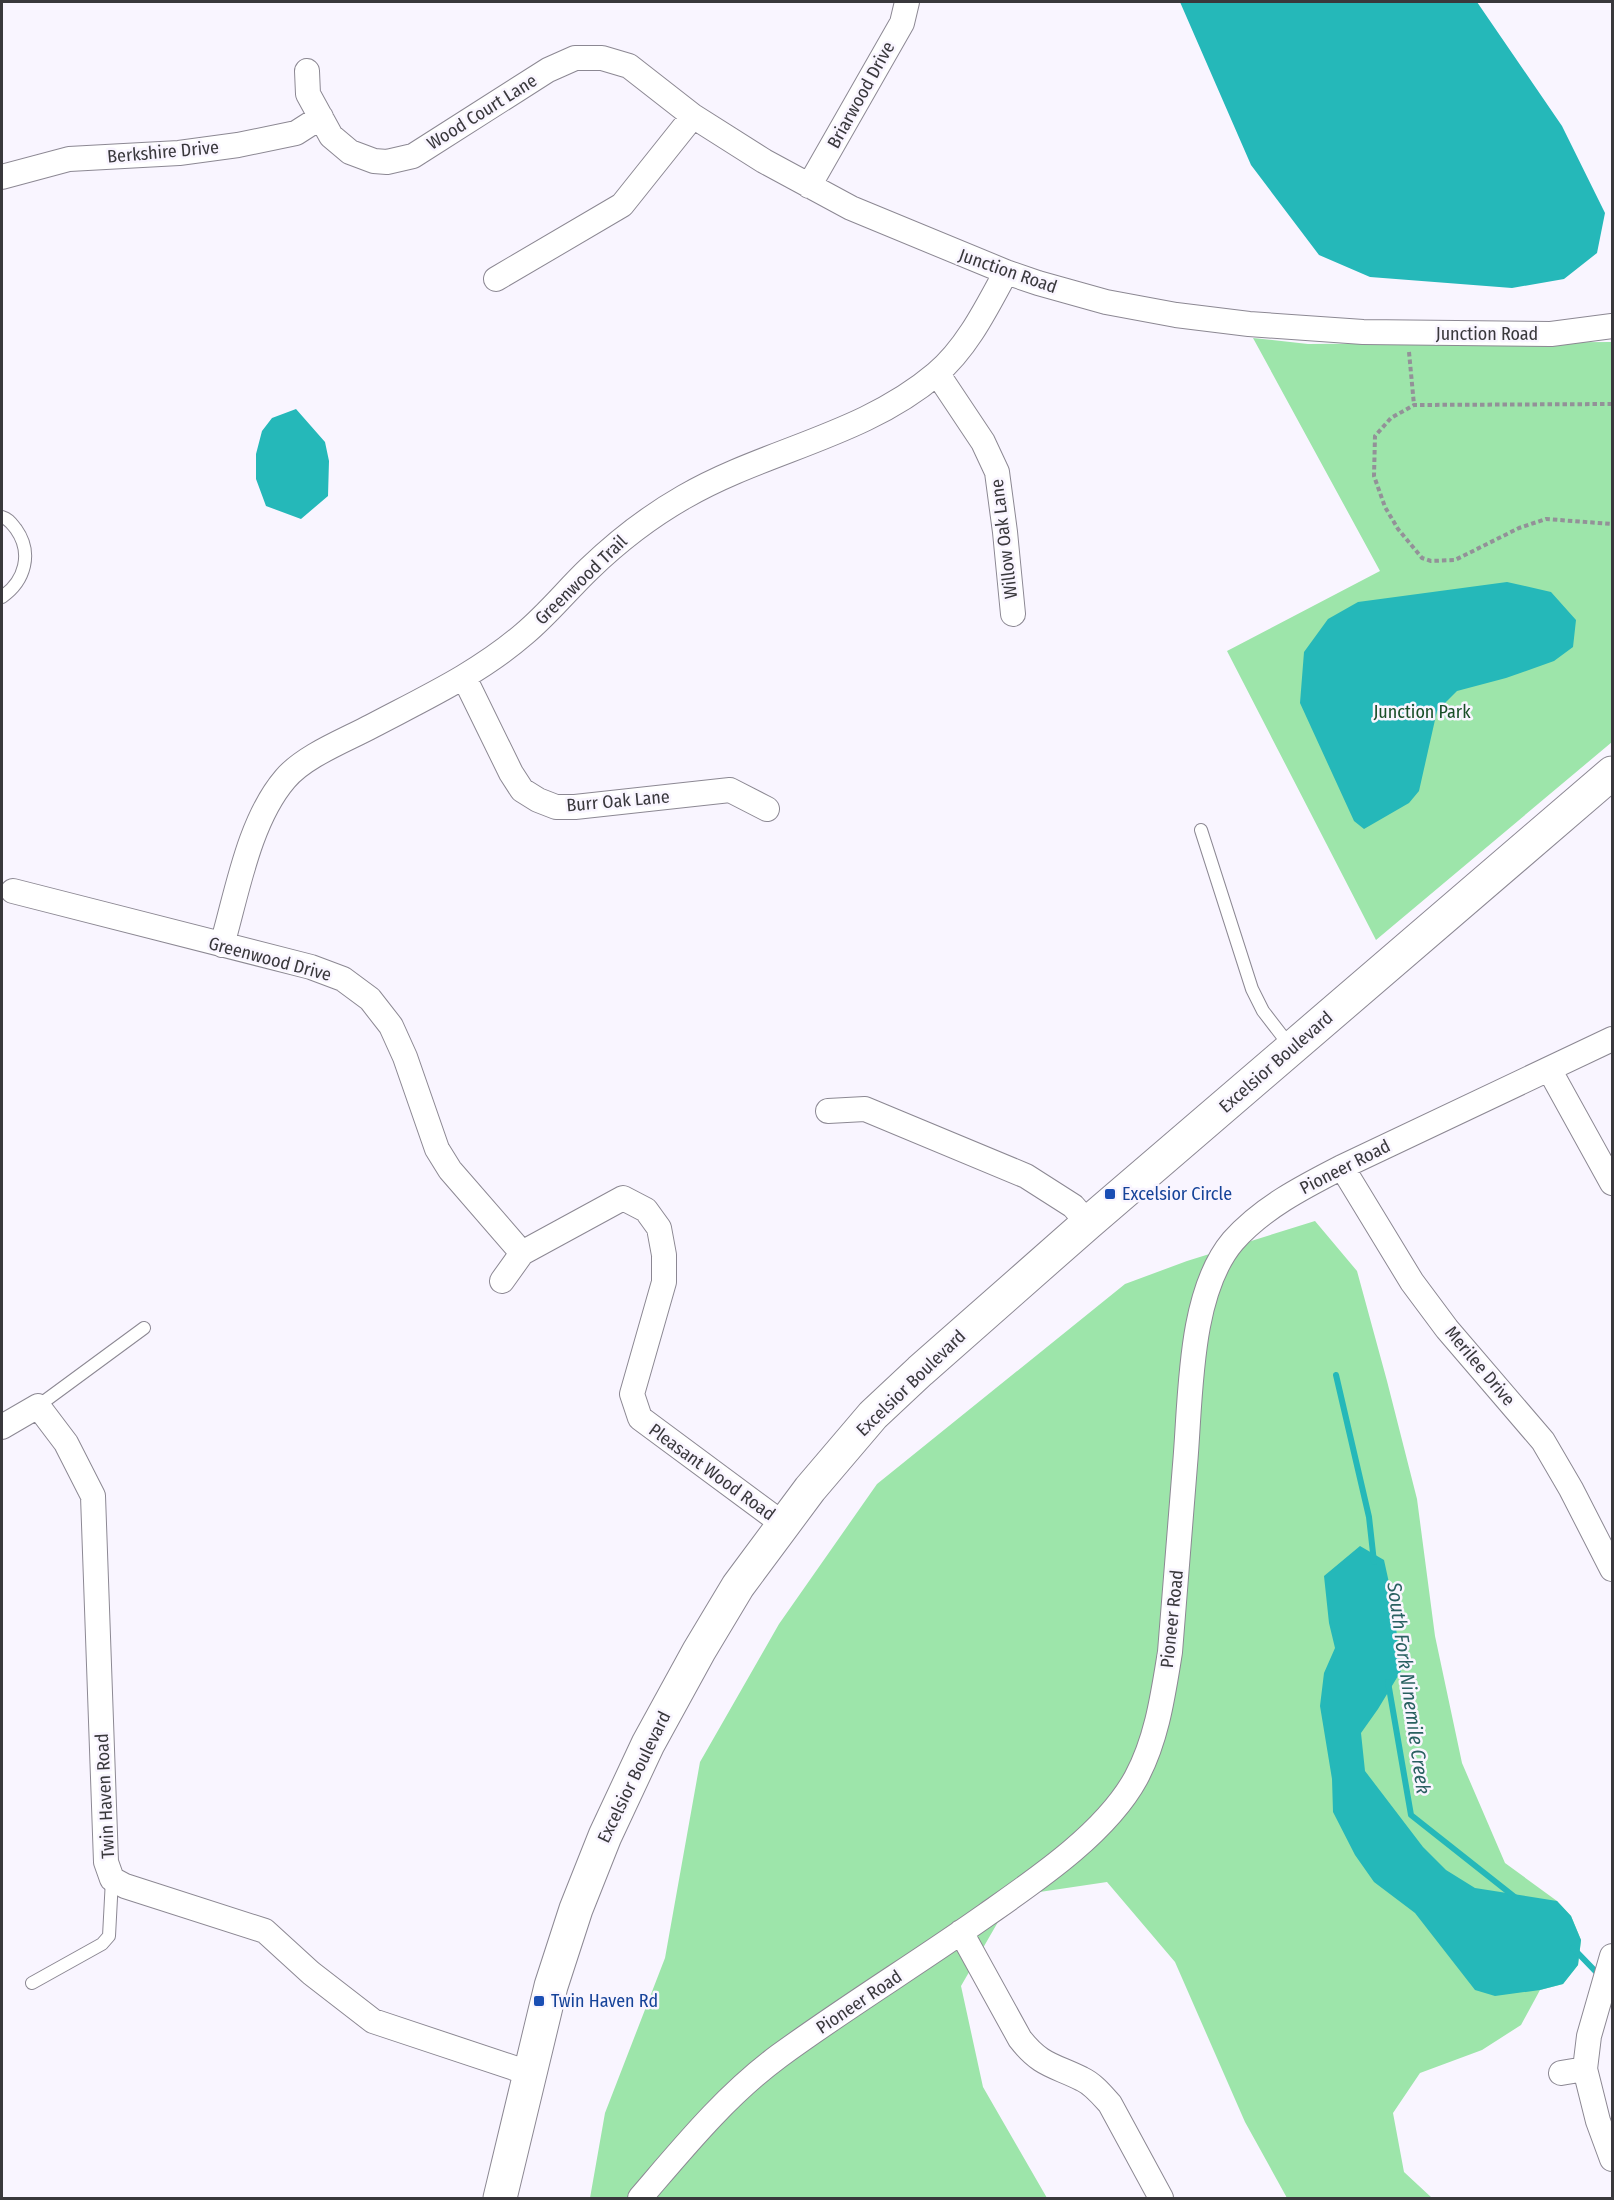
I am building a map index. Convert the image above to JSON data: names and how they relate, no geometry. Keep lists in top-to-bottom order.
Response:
{
  "streets": {
    "main road": ["Excelsior Boulevard"],
    "street": [
      "Briarwood Drive",
      "Wood Court Lane",
      "Berkshire Drive",
      "Junction Road",
      "Willow Oak Lane",
      "Greenwood Trail",
      "Burr Oak Lane",
      "Greenwood Drive",
      "Pioneer Road",
      "Merilee Drive",
      "Pleasant Wood Road",
      "Twin Haven Road"
    ]
  },
  "crossings": [
    ["Briarwood Drive", "Junction Road"],
    ["Wood Court Lane", "Berkshire Drive"],
    ["Wood Court Lane", "Junction Road"],
    ["Junction Road", "Greenwood Trail"],
    ["Willow Oak Lane", "Greenwood Trail"],
    ["Greenwood Trail", "Burr Oak Lane"],
    ["Greenwood Trail", "Greenwood Drive"],
    ["Greenwood Drive", "Pleasant Wood Road"],
    ["Excelsior Boulevard", "Pleasant Wood Road"],
    ["Excelsior Boulevard", "Twin Haven Road"],
    ["Pioneer Road", "Merilee Drive"]
  ],
  "water": ["South Fork Ninemile Creek"],
  "parks": ["Junction Park"],
  "places": {
    "transit": ["Excelsior Circle", "Twin Haven Rd"]
  }
}
